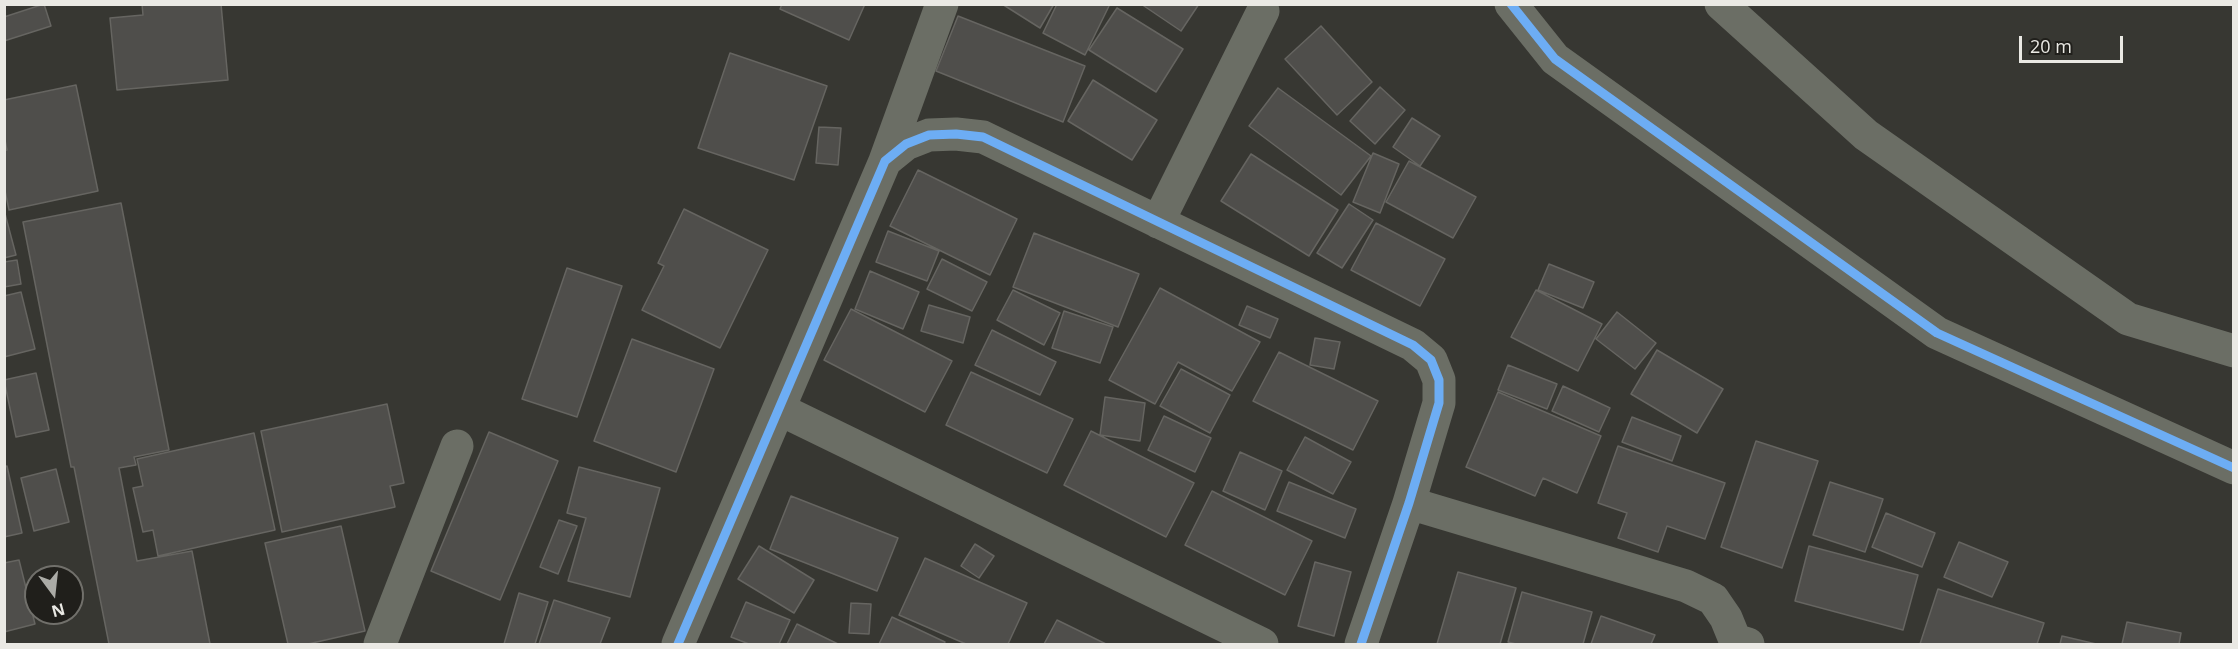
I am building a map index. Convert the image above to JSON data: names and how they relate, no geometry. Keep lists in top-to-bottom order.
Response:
{
  "scale_bar": "20 m",
  "north": "bottom"
}
